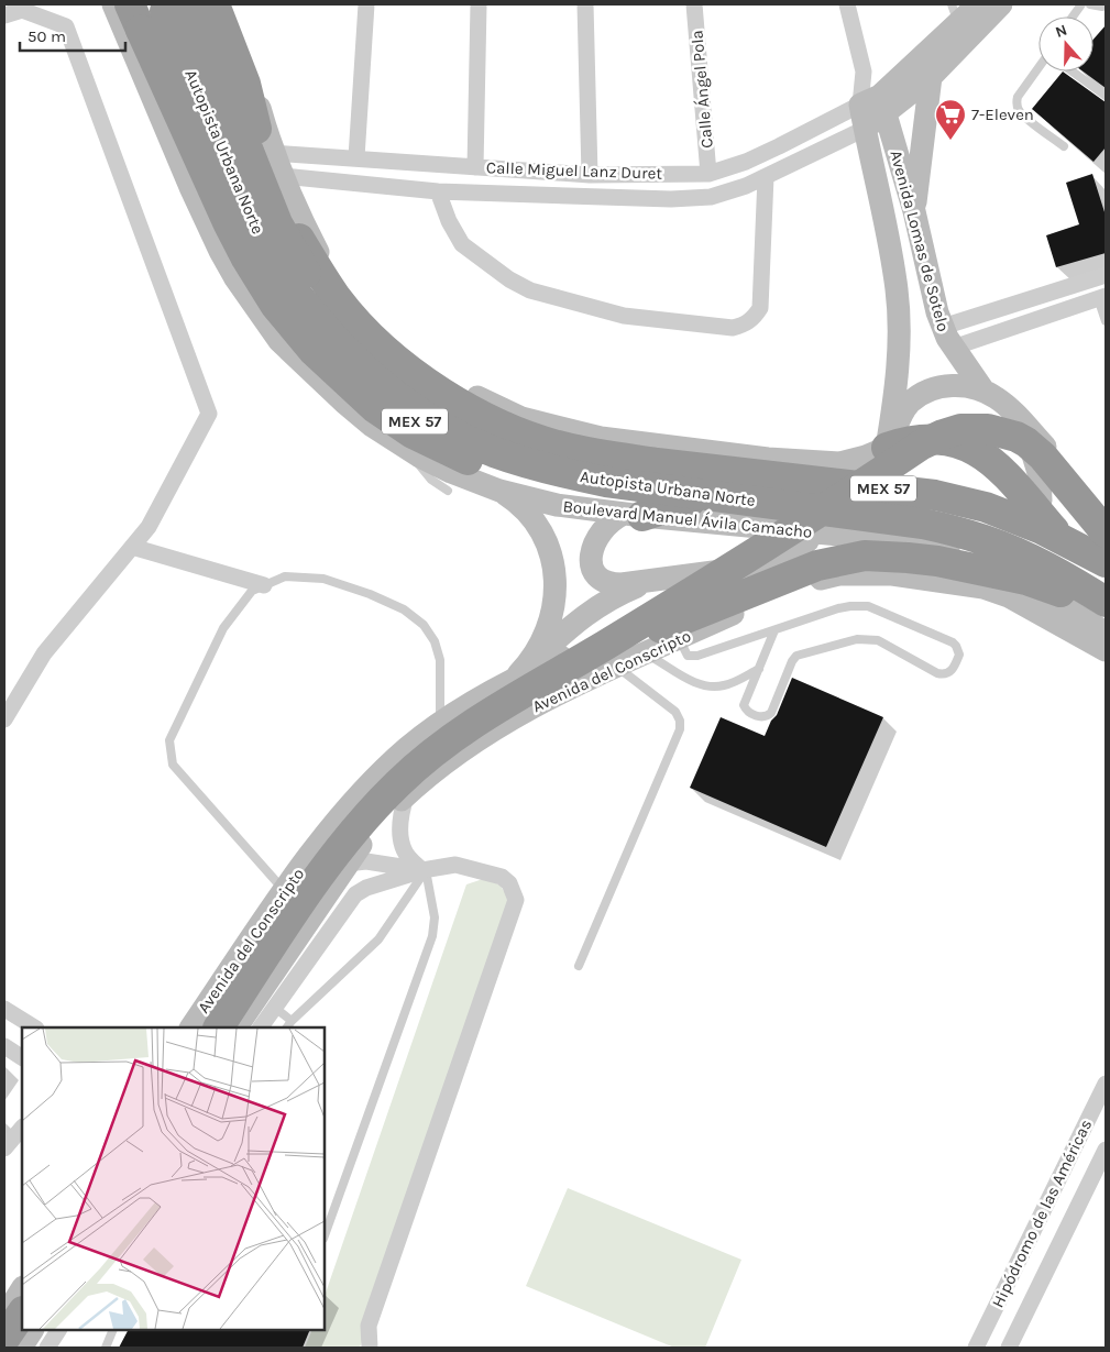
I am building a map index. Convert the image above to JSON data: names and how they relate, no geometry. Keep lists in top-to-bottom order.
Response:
{
  "streets": {
    "highway": ["Autopista Urbana Norte", "MEX 57", "Boulevard Manuel Ávila Camacho"],
    "main road": ["Avenida Lomas de Sotelo", "Avenida del Conscripto"],
    "street": ["Calle Ángel Pola", "Calle Miguel Lanz Duret", "Hipódromo de las Américas"]
  },
  "crossings": [
    ["Calle Ángel Pola", "Calle Miguel Lanz Duret"],
    ["Autopista Urbana Norte", "Calle Miguel Lanz Duret"],
    ["Autopista Urbana Norte", "Boulevard Manuel Ávila Camacho"],
    ["Calle Miguel Lanz Duret", "Avenida Lomas de Sotelo"]
  ],
  "places": {
    "supermarket": ["7-Eleven"]
  },
  "scale_bar": "50 m",
  "north": "top"
}
